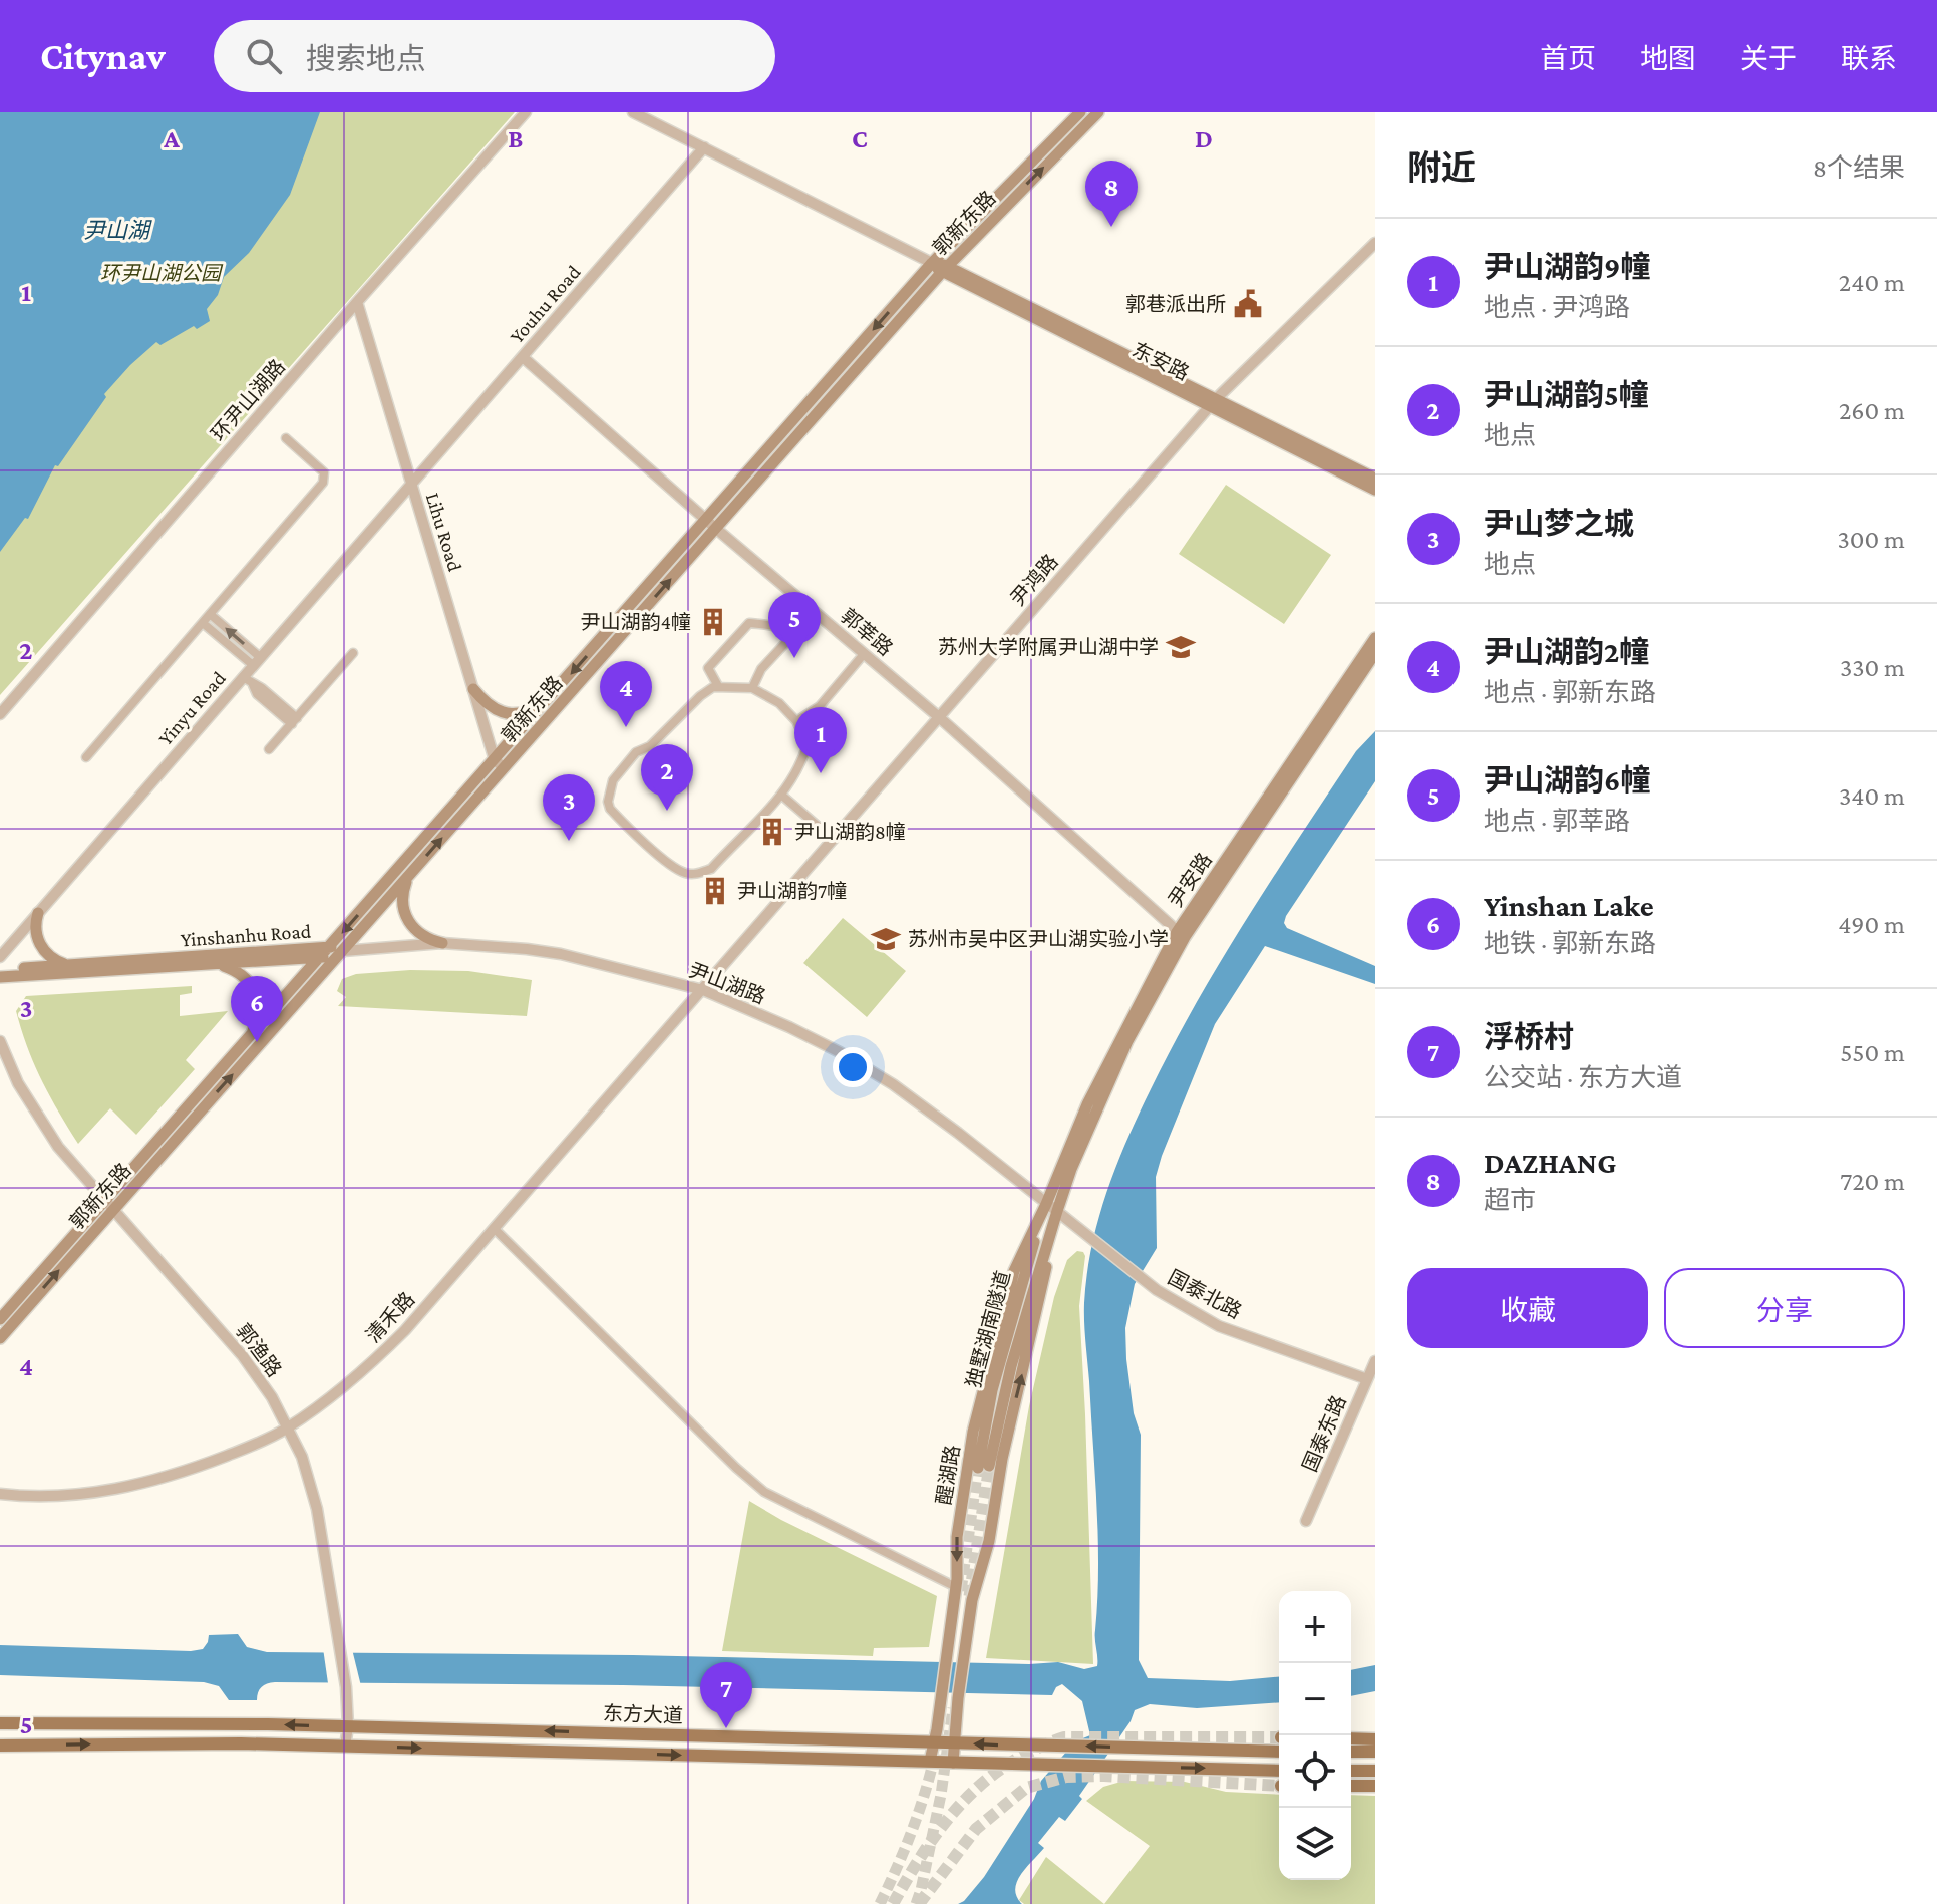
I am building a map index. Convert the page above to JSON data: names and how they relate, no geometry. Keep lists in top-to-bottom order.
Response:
{
  "streets": {
    "main road": [
      "郭新东路",
      "东安路",
      "尹安路",
      "Yinshanhu Road",
      "独墅湖南隧道",
      "醒湖路",
      "东方大道"
    ],
    "street": [
      "Youhu Road",
      "环尹山湖路",
      "Lihu Road",
      "尹鸿路",
      "郭莘路",
      "Yinyu Road",
      "尹山湖路",
      "国泰北路",
      "清禾路",
      "郭渔路",
      "国泰东路"
    ]
  },
  "crossings": [
    ["郭新东路", "东安路"],
    ["郭新东路", "Lihu Road"],
    ["郭新东路", "郭莘路"],
    ["郭新东路", "Yinshanhu Road"],
    ["郭新东路", "尹山湖路"],
    ["郭新东路", "郭渔路"],
    ["Youhu Road", "东安路"],
    ["Youhu Road", "Lihu Road"],
    ["Youhu Road", "郭莘路"],
    ["Youhu Road", "Yinyu Road"],
    ["东安路", "尹鸿路"],
    ["环尹山湖路", "Lihu Road"],
    ["Lihu Road", "Yinyu Road"],
    ["尹鸿路", "郭莘路"],
    ["尹鸿路", "尹山湖路"],
    ["尹鸿路", "清禾路"],
    ["郭莘路", "尹安路"],
    ["尹安路", "尹山湖路"],
    ["尹安路", "国泰北路"],
    ["尹安路", "独墅湖南隧道"],
    ["尹安路", "醒湖路"],
    ["Yinshanhu Road", "尹山湖路"],
    ["尹山湖路", "国泰北路"],
    ["尹山湖路", "清禾路"],
    ["尹山湖路", "独墅湖南隧道"],
    ["尹山湖路", "醒湖路"],
    ["国泰北路", "独墅湖南隧道"],
    ["国泰北路", "国泰东路"],
    ["国泰北路", "醒湖路"],
    ["清禾路", "郭渔路"],
    ["独墅湖南隧道", "醒湖路"],
    ["郭渔路", "东方大道"],
    ["醒湖路", "东方大道"]
  ],
  "water": ["尹山湖"],
  "parks": ["环尹山湖公园"],
  "places": {
    "public building": ["郭巷派出所"],
    "building": ["尹山湖韵4幢", "尹山湖韵8幢", "尹山湖韵7幢"],
    "school or university": ["苏州大学附属尹山湖中学", "苏州市吴中区尹山湖实验小学"]
  },
  "page": {
    "header": "Citynav",
    "search": "搜索地点",
    "nav": [
      "首页",
      "地图",
      "关于",
      "联系"
    ],
    "heading": ["附近", "8个结果"],
    "pins": [
      "8",
      "5",
      "4",
      "1",
      "2",
      "3",
      "6",
      "7"
    ],
    "list": [
      {
        "mark": "1",
        "name": "尹山湖韵9幢",
        "note": "地点 · 尹鸿路",
        "value": "240 m"
      },
      {
        "mark": "2",
        "name": "尹山湖韵5幢",
        "note": "地点",
        "value": "260 m"
      },
      {
        "mark": "3",
        "name": "尹山梦之城",
        "note": "地点",
        "value": "300 m"
      },
      {
        "mark": "4",
        "name": "尹山湖韵2幢",
        "note": "地点 · 郭新东路",
        "value": "330 m"
      },
      {
        "mark": "5",
        "name": "尹山湖韵6幢",
        "note": "地点 · 郭莘路",
        "value": "340 m"
      },
      {
        "mark": "6",
        "name": "Yinshan Lake",
        "note": "地铁 · 郭新东路",
        "value": "490 m"
      },
      {
        "mark": "7",
        "name": "浮桥村",
        "note": "公交站 · 东方大道",
        "value": "550 m"
      },
      {
        "mark": "8",
        "name": "DAZHANG",
        "note": "超市",
        "value": "720 m"
      }
    ],
    "buttons": ["收藏", "分享"],
    "map_buttons": ["+", "−"]
  },
  "grid": {
    "columns": [
      "A",
      "B",
      "C",
      "D"
    ],
    "rows": [
      "1",
      "2",
      "3",
      "4",
      "5"
    ]
  }
}
